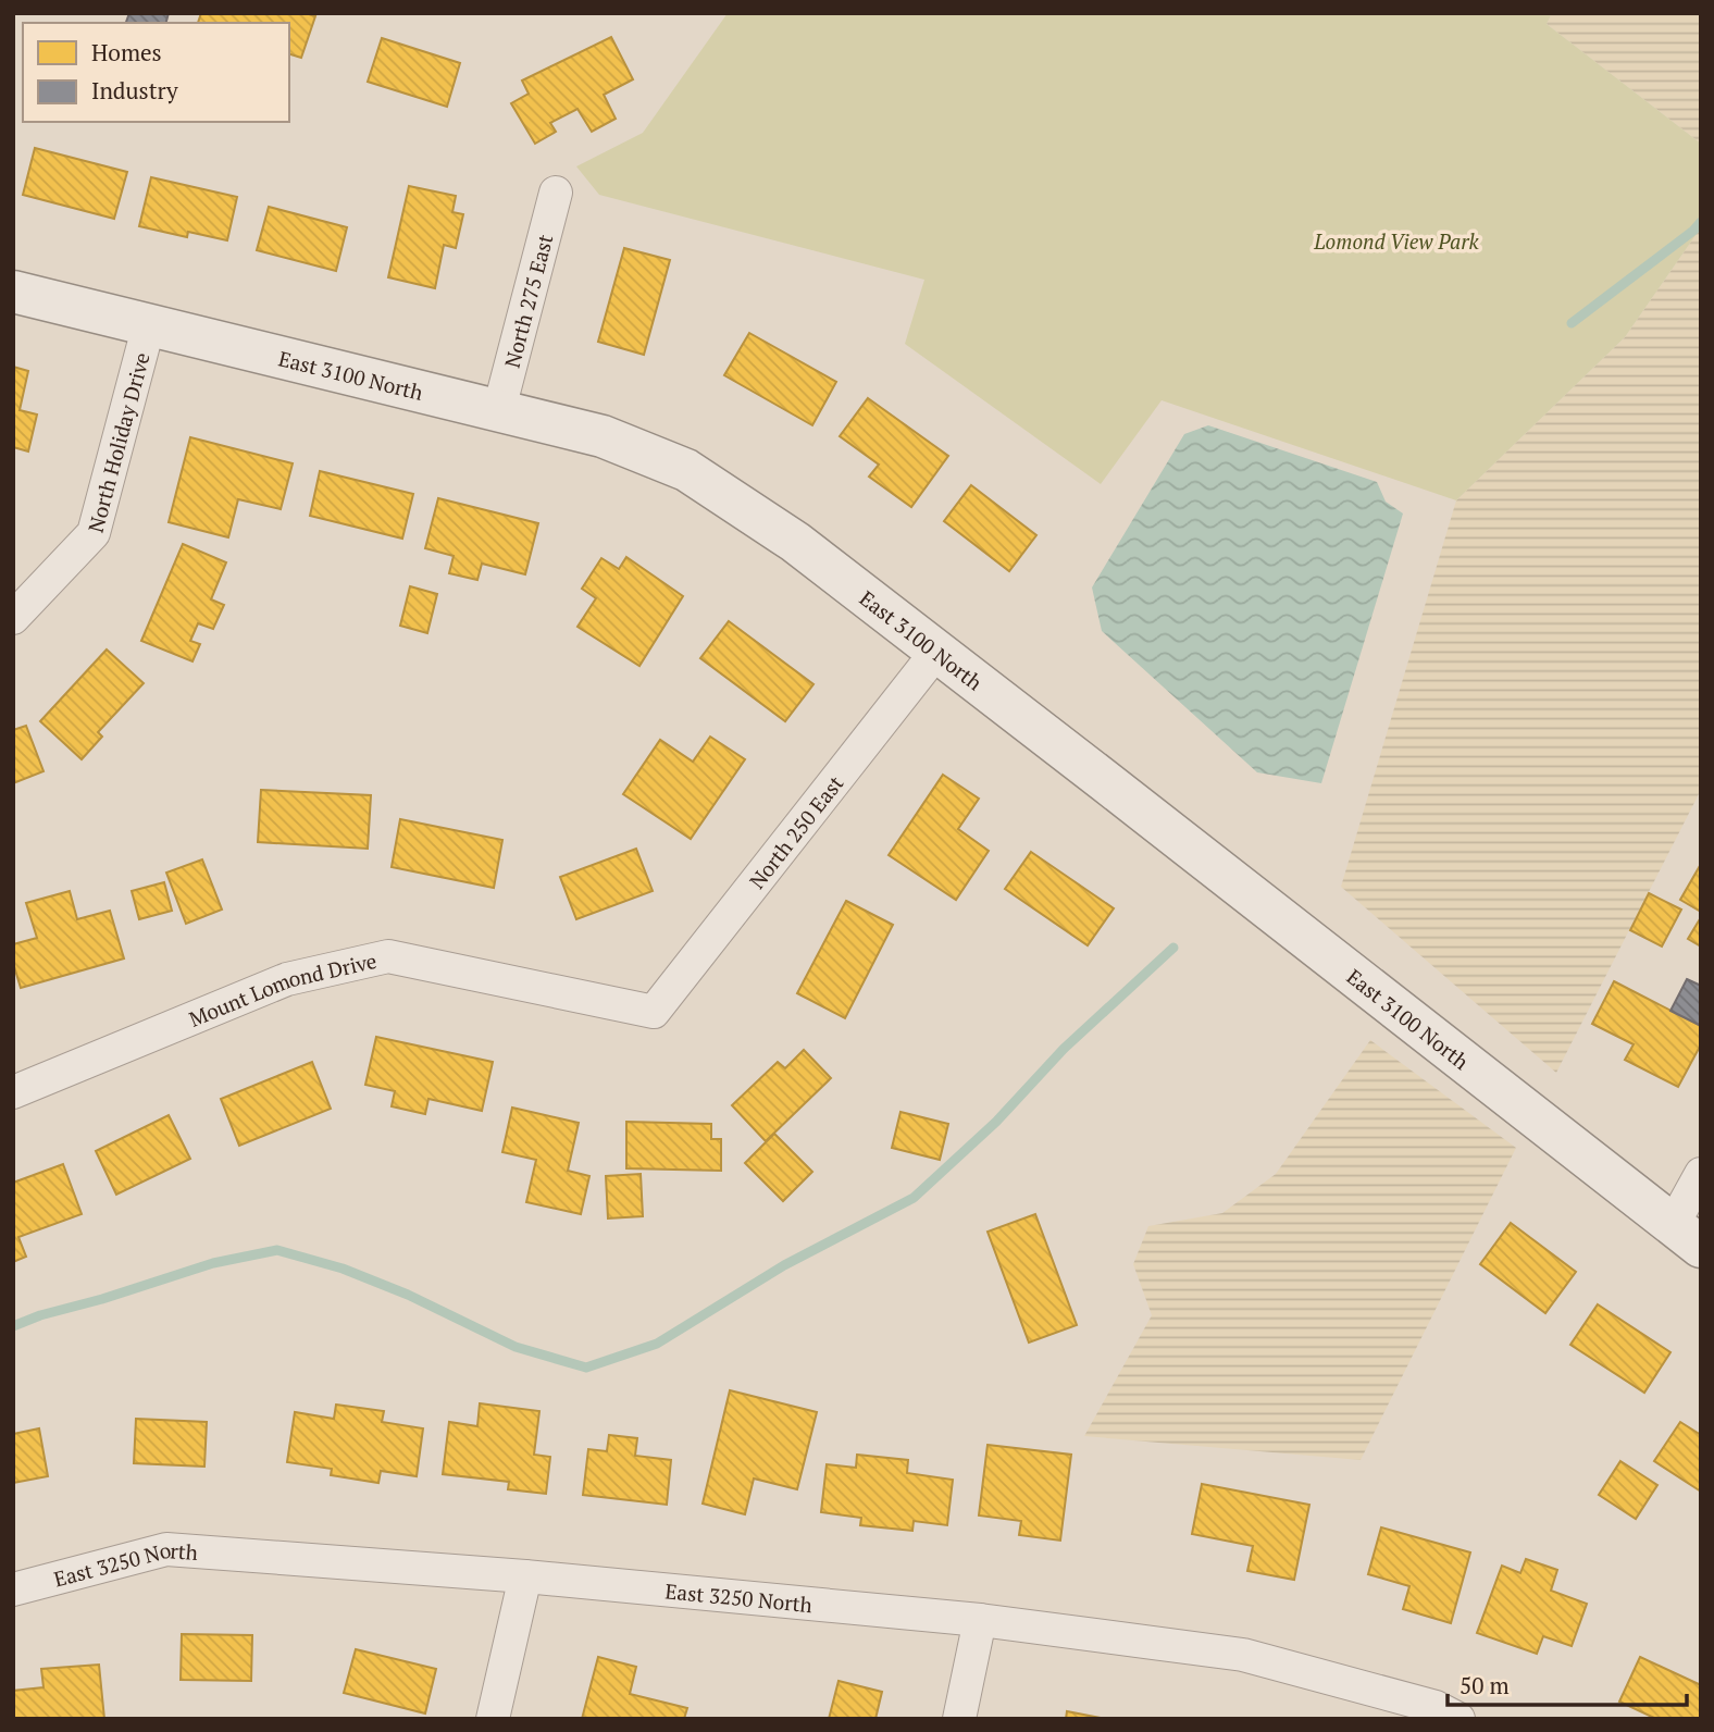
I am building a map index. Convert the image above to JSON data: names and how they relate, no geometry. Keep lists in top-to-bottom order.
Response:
{
  "streets": {
    "street": [
      "North 275 East",
      "East 3100 North",
      "North Holiday Drive",
      "North 250 East",
      "Mount Lomond Drive",
      "East 3250 North"
    ]
  },
  "crossings": [
    ["North 275 East", "East 3100 North"],
    ["East 3100 North", "North Holiday Drive"],
    ["East 3100 North", "North 250 East"],
    ["North 250 East", "Mount Lomond Drive"]
  ],
  "parks": ["Lomond View Park"],
  "legend": ["Homes", "Industry"],
  "scale_bar": "50 m"
}
